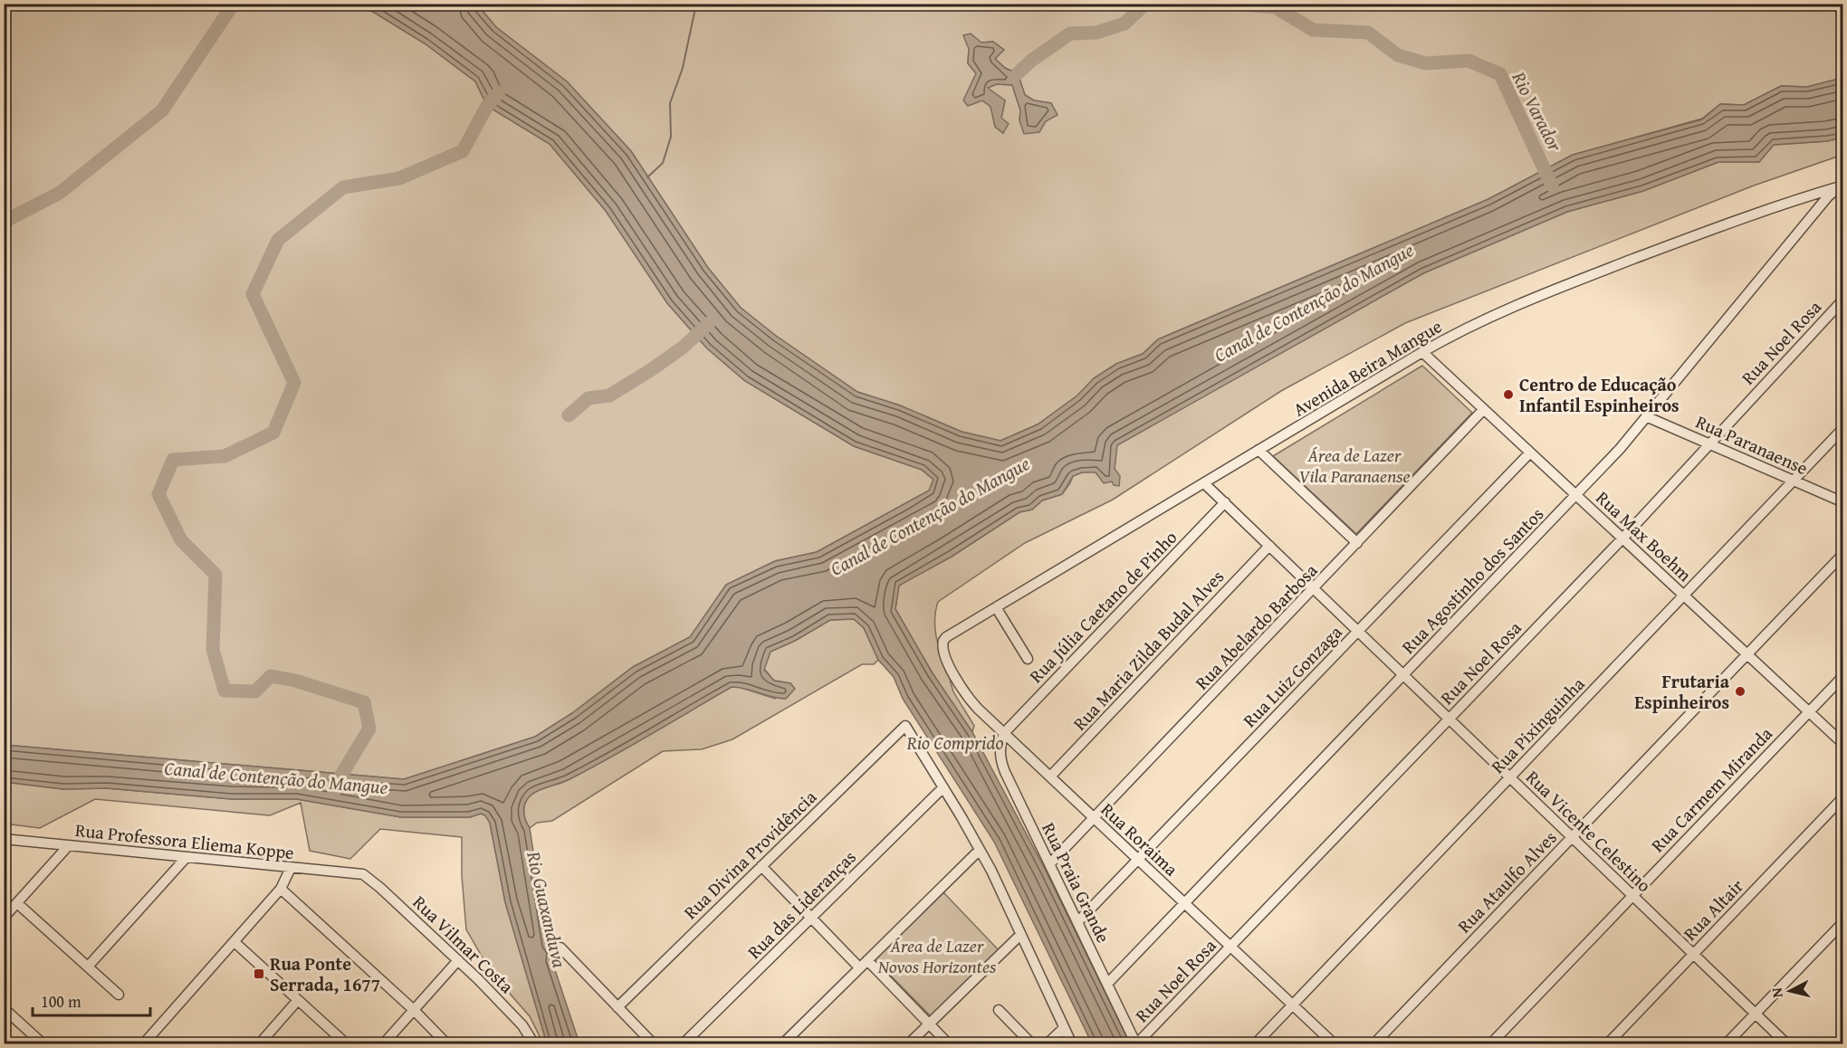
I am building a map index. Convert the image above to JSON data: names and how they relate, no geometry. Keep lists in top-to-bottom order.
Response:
{
  "streets": {
    "street": [
      "Rua Noel Rosa",
      "Avenida Beira Mangue",
      "Rua Paranaense",
      "Rua Max Boehm",
      "Rua Agostinho dos Santos",
      "Rua Júlia Caetano de Pinho",
      "Rua Abelardo Barbosa",
      "Rua Maria Zilda Budal Alves",
      "Rua Luiz Gonzaga",
      "Rua Pixinguinha",
      "Rua Carmem Miranda",
      "Rua Vicente Celestino",
      "Rua Roraima",
      "Rua Professora Eliema Koppe",
      "Rua Divina Providência",
      "Rua Ataulfo Alves",
      "Rua Praia Grande",
      "Rua das Lideranças",
      "Rua Altair",
      "Rua Vilmar Costa"
    ]
  },
  "crossings": [
    ["Rua Noel Rosa", "Rua Paranaense"],
    ["Rua Noel Rosa", "Rua Max Boehm"],
    ["Rua Noel Rosa", "Rua Vicente Celestino"],
    ["Rua Noel Rosa", "Rua Roraima"],
    ["Rua Noel Rosa", "Rua Praia Grande"],
    ["Avenida Beira Mangue", "Rua Max Boehm"],
    ["Avenida Beira Mangue", "Rua Agostinho dos Santos"],
    ["Avenida Beira Mangue", "Rua Vicente Celestino"],
    ["Avenida Beira Mangue", "Rua Roraima"],
    ["Rua Paranaense", "Rua Agostinho dos Santos"],
    ["Rua Paranaense", "Rua Pixinguinha"],
    ["Rua Max Boehm", "Rua Agostinho dos Santos"],
    ["Rua Max Boehm", "Rua Abelardo Barbosa"],
    ["Rua Max Boehm", "Rua Luiz Gonzaga"],
    ["Rua Max Boehm", "Rua Pixinguinha"],
    ["Rua Max Boehm", "Rua Carmem Miranda"],
    ["Rua Max Boehm", "Rua Ataulfo Alves"],
    ["Rua Agostinho dos Santos", "Rua Vicente Celestino"],
    ["Rua Agostinho dos Santos", "Rua Roraima"],
    ["Rua Agostinho dos Santos", "Rua Praia Grande"],
    ["Rua Júlia Caetano de Pinho", "Rua Vicente Celestino"],
    ["Rua Júlia Caetano de Pinho", "Rua Roraima"],
    ["Rua Júlia Caetano de Pinho", "Rua Praia Grande"],
    ["Rua Abelardo Barbosa", "Rua Vicente Celestino"],
    ["Rua Abelardo Barbosa", "Rua Roraima"],
    ["Rua Abelardo Barbosa", "Rua Praia Grande"],
    ["Rua Maria Zilda Budal Alves", "Rua Vicente Celestino"],
    ["Rua Maria Zilda Budal Alves", "Rua Roraima"],
    ["Rua Luiz Gonzaga", "Rua Vicente Celestino"],
    ["Rua Luiz Gonzaga", "Rua Roraima"],
    ["Rua Luiz Gonzaga", "Rua Praia Grande"],
    ["Rua Pixinguinha", "Rua Vicente Celestino"],
    ["Rua Pixinguinha", "Rua Roraima"],
    ["Rua Carmem Miranda", "Rua Vicente Celestino"],
    ["Rua Vicente Celestino", "Rua Ataulfo Alves"],
    ["Rua Vicente Celestino", "Rua Altair"],
    ["Rua Roraima", "Rua Praia Grande"],
    ["Rua Professora Eliema Koppe", "Rua Vilmar Costa"],
    ["Rua Divina Providência", "Rua das Lideranças"]
  ],
  "water": [
    "Rio Varador",
    "Canal de Contenção do Mangue",
    "Rio Comprido",
    "Rio Guaxanduva"
  ],
  "parks": ["Área de Lazer Vila Paranaense", "Área de Lazer Novos Horizontes"],
  "places": {
    "other": ["Centro de Educação Infantil Espinheiros", "Frutaria Espinheiros"],
    "transit": ["Rua Ponte Serrada, 1677"]
  },
  "scale_bar": "100 m",
  "north": "left"
}
